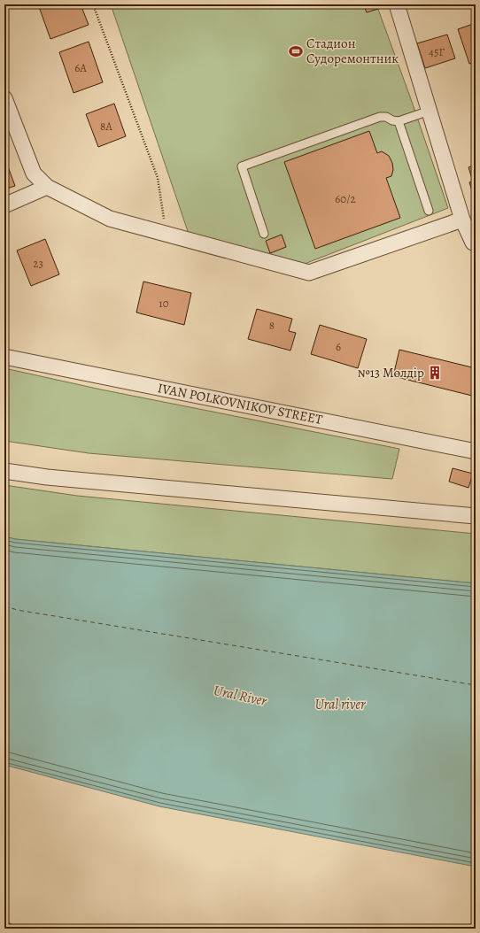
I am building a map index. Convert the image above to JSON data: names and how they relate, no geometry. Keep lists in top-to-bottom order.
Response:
{
  "streets": {
    "street": ["IVAN POLKOVNIKOV STREET"]
  },
  "water": ["Ural River", "Ural river"],
  "places": {
    "sports": ["Стадион Судоремонтник"],
    "building": ["№13 Мөлдiр"]
  },
  "house_numbers": [
    "45Г",
    "6А",
    "8А",
    "60/2",
    "23",
    "10",
    "8",
    "6"
  ]
}
